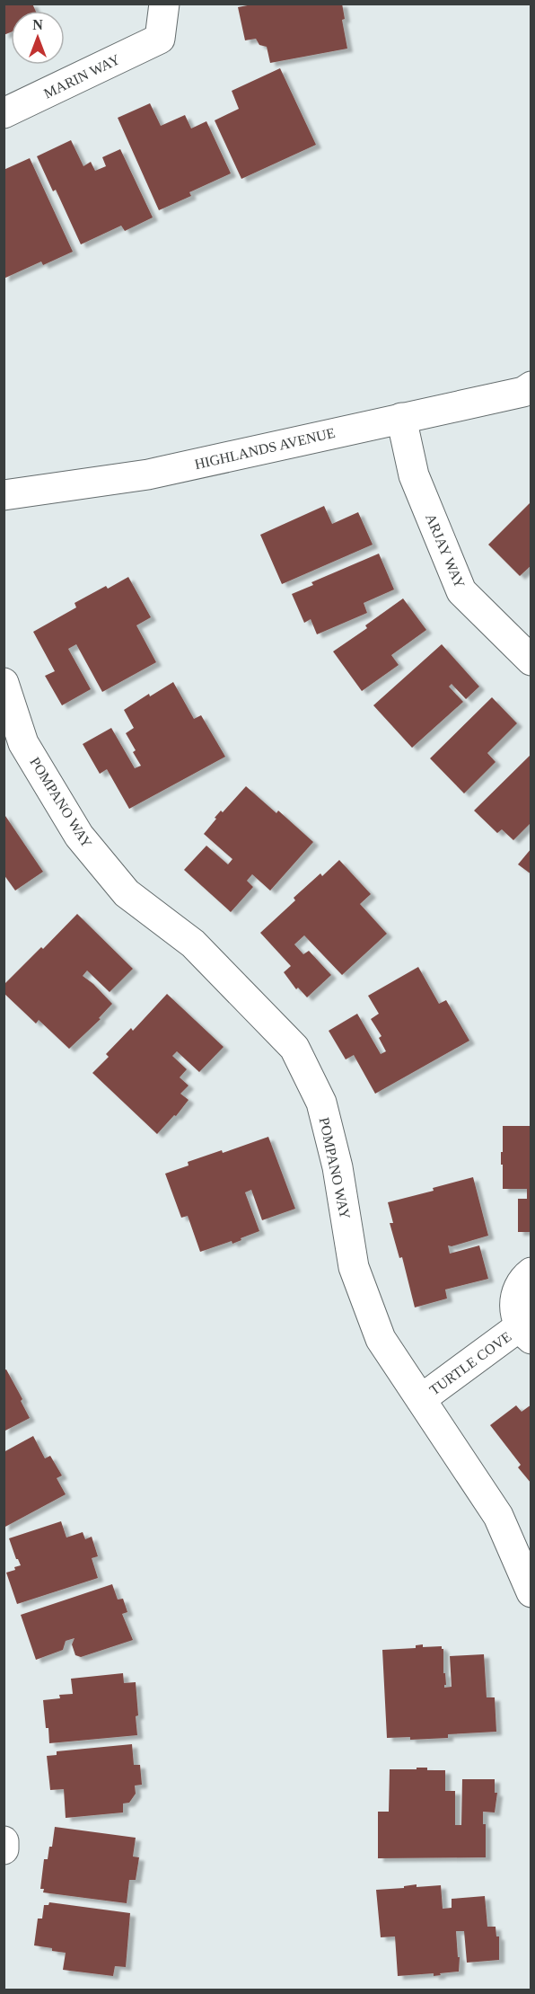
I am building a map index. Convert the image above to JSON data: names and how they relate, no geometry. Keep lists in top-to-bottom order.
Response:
{
  "streets": {
    "street": [
      "MARIN WAY",
      "HIGHLANDS AVENUE",
      "ARJAY WAY",
      "POMPANO WAY",
      "TURTLE COVE"
    ]
  },
  "crossings": [
    ["HIGHLANDS AVENUE", "ARJAY WAY"],
    ["POMPANO WAY", "TURTLE COVE"]
  ],
  "north": "top"
}
